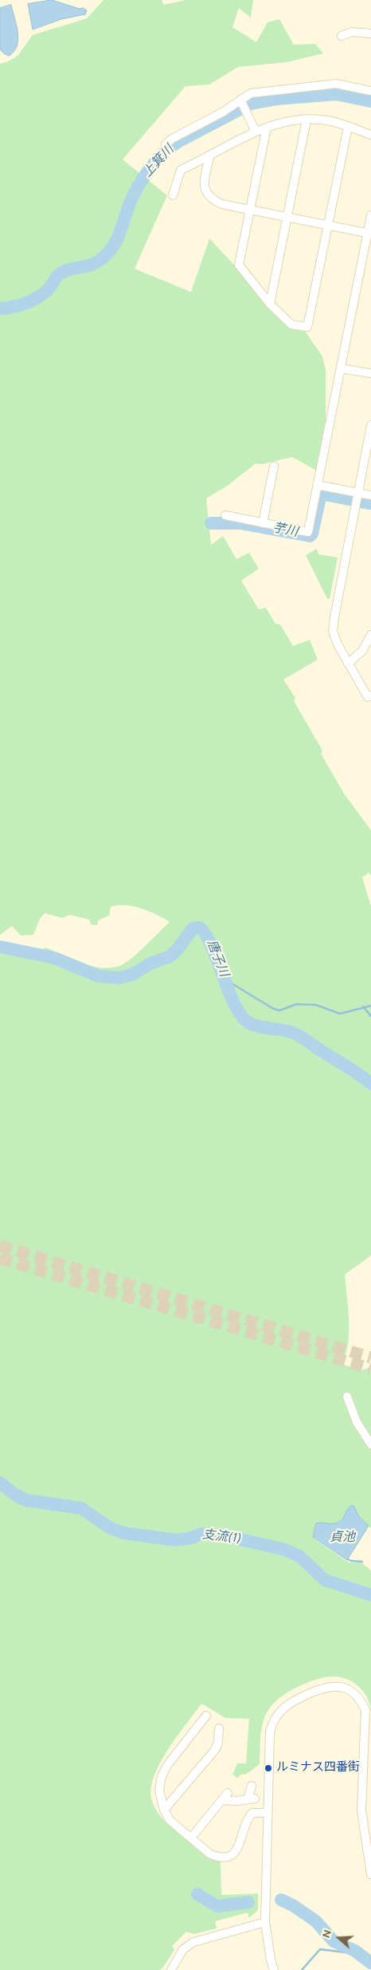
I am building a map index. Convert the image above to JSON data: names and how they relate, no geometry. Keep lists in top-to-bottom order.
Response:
{
  "water": [
    "上箕川",
    "芋川",
    "唐子川",
    "支流(1)",
    "貞池"
  ],
  "places": ["ルミナス四番街"],
  "north": "left"
}
